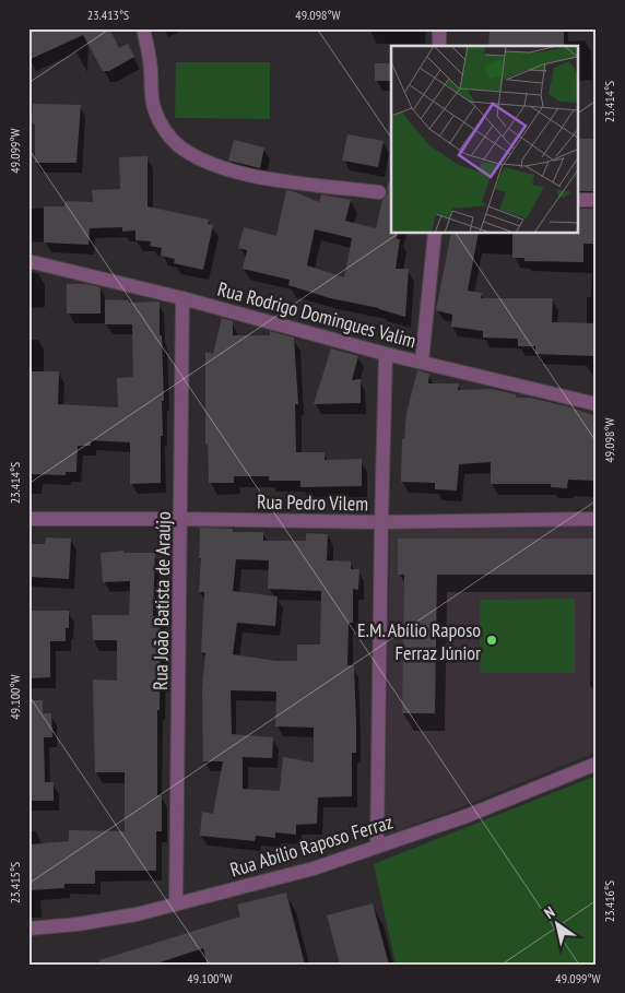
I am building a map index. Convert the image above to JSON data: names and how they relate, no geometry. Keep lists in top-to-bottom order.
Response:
{
  "streets": {
    "street": [
      "Rua Rodrigo Domingues Valim",
      "Rua Pedro Vilem",
      "Rua João Batista de Araújo",
      "Rua Abílio Raposo Ferraz"
    ]
  },
  "crossings": [
    ["Rua Rodrigo Domingues Valim", "Rua João Batista de Araújo"],
    ["Rua Pedro Vilem", "Rua João Batista de Araújo"],
    ["Rua João Batista de Araújo", "Rua Abílio Raposo Ferraz"]
  ],
  "places": ["E.M. Abílio Raposo Ferraz Júnior"],
  "north": "top left",
  "coordinates": [
    "23.413°S",
    "49.098°W",
    "23.414°S",
    "49.099°W",
    "49.100°W",
    "23.415°S",
    "23.416°S"
  ]
}
